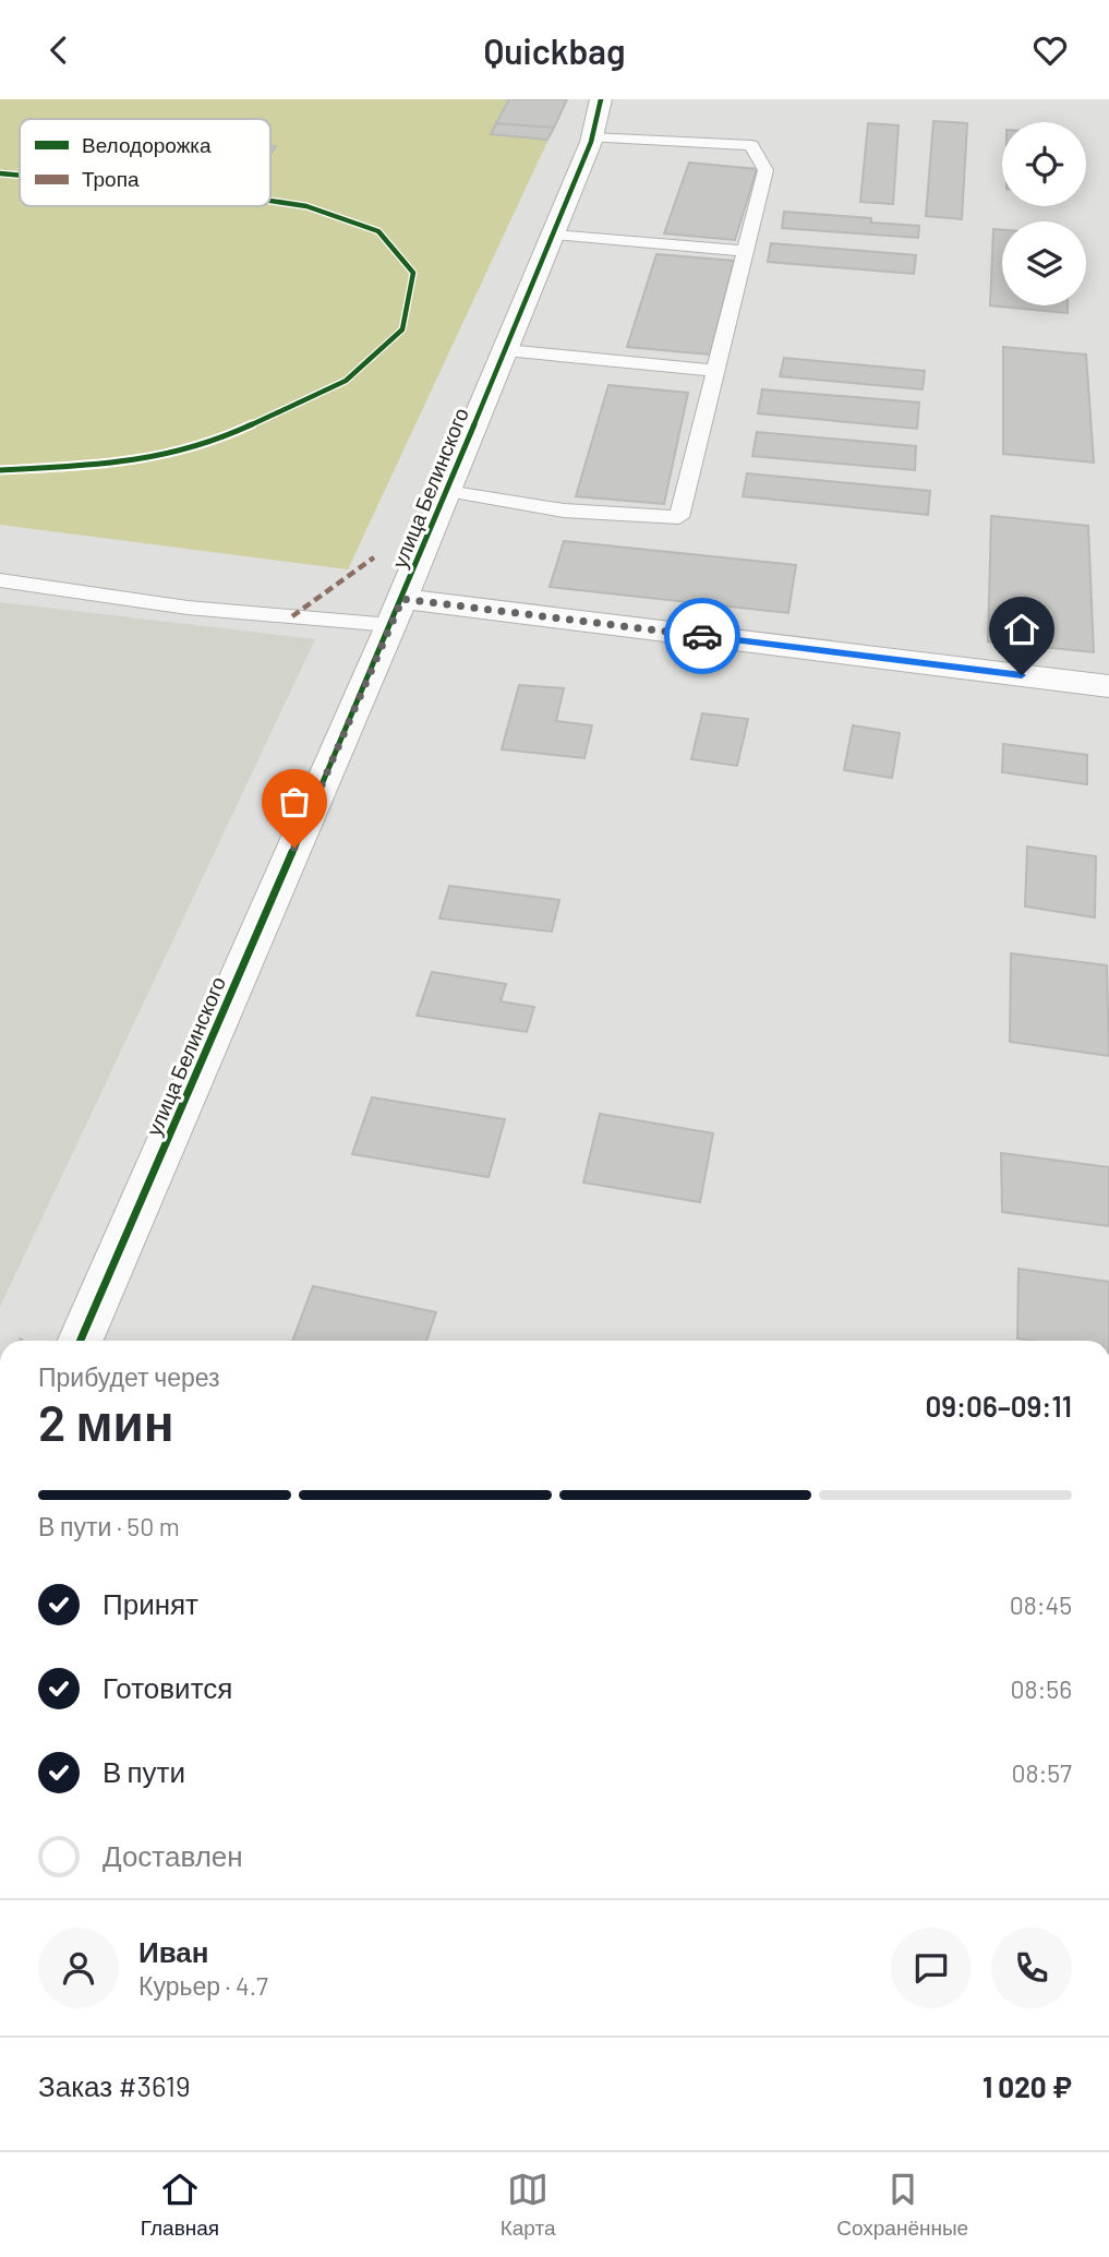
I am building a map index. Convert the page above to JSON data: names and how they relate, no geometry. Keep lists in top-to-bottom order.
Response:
{
  "streets": {
    "street": ["улица Белинского"]
  },
  "legend": ["Велодорожка", "Тропа"],
  "page": {
    "header": "Quickbag",
    "heading": ["2 мин", "Прибудет через", "09:06–09:11"],
    "panel": [
      "Иван",
      "Курьер · 4.7",
      "Заказ #3619",
      "1 020 ₽"
    ],
    "bar": "В пути · 50 m",
    "list": [
      ["Принят", "08:45"],
      ["Готовится", "08:56"],
      ["В пути", "08:57"],
      "Доставлен"
    ],
    "tabs": ["Главная", "Карта", "Сохранённые"]
  }
}
